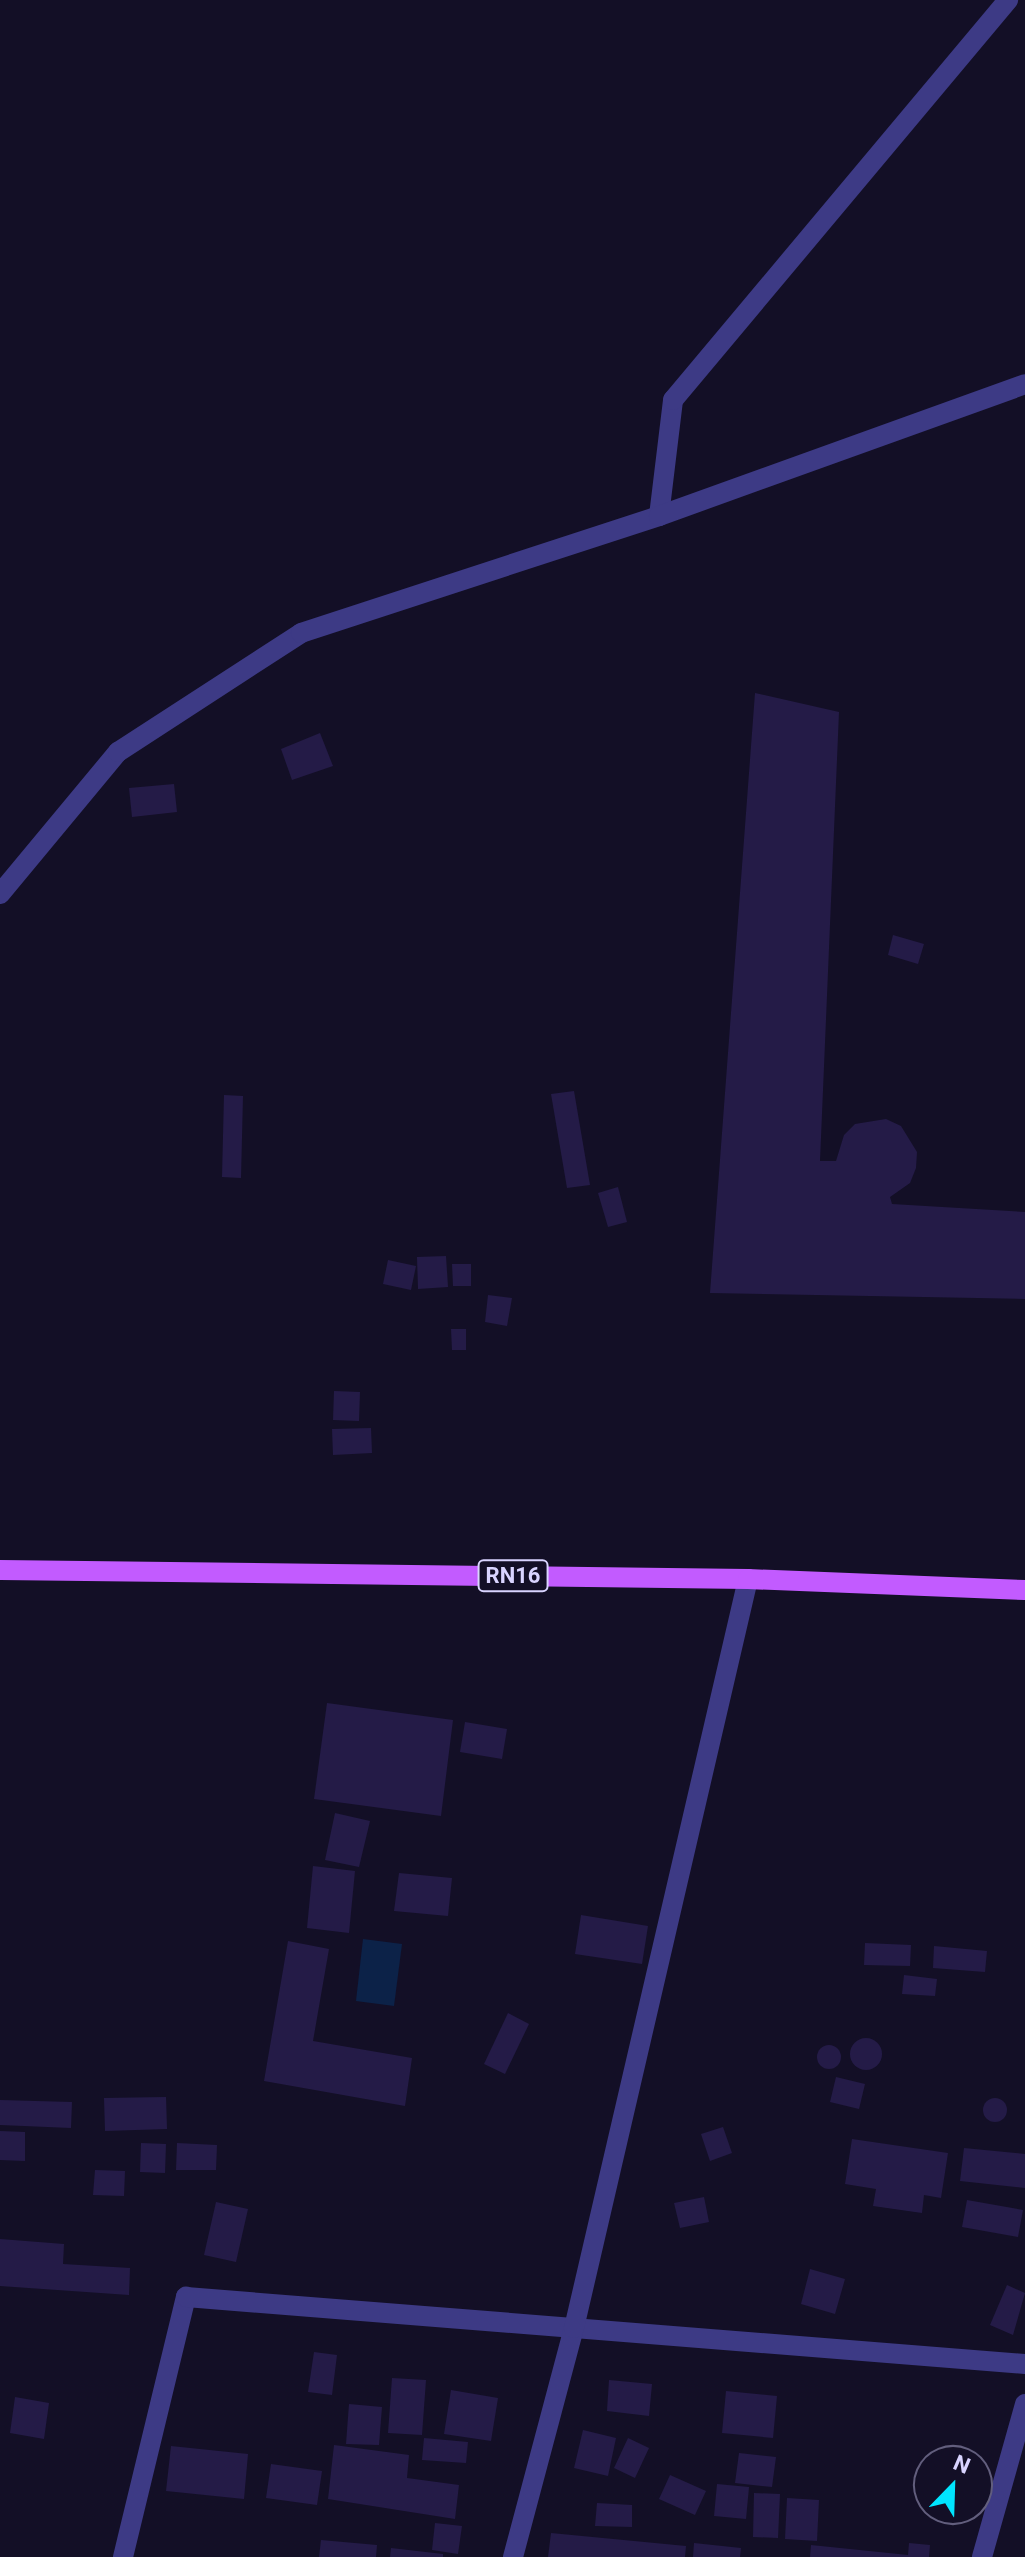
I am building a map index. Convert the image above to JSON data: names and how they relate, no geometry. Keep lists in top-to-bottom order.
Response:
{
  "streets": {
    "main road": ["RN16"]
  },
  "north": "top right"
}
